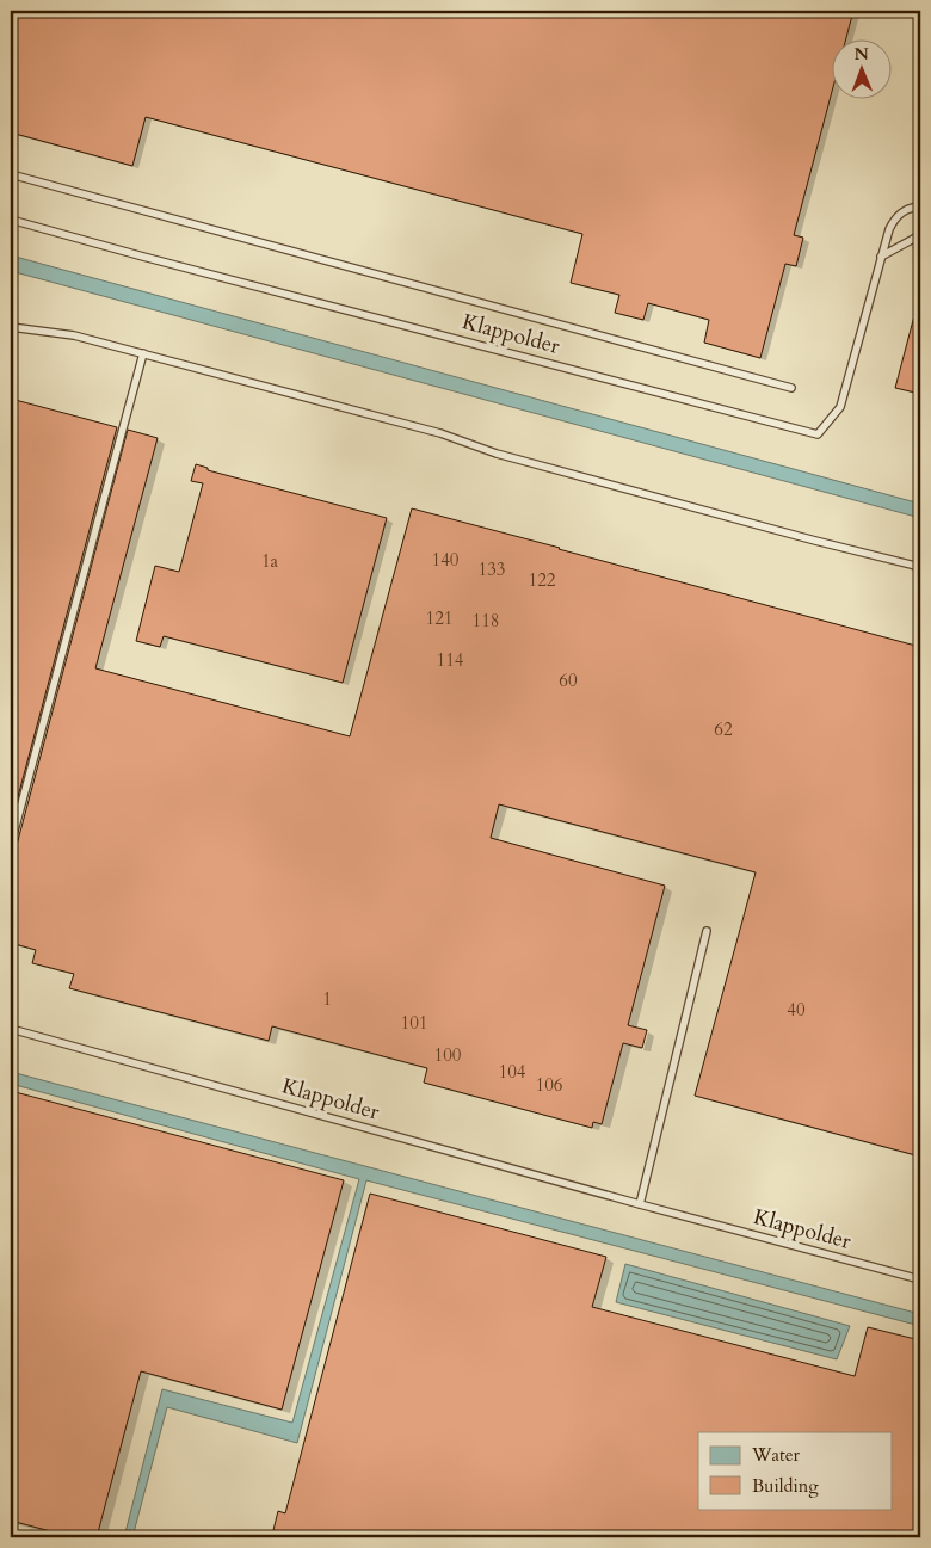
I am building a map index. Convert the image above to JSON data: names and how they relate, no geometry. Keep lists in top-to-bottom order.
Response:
{
  "streets": {
    "lane": ["Klappolder"]
  },
  "house_numbers": [
    "140",
    "1a",
    "133",
    "122",
    "121",
    "118",
    "114",
    "60",
    "62",
    "1",
    "40",
    "101",
    "100",
    "104",
    "106"
  ],
  "legend": ["Water", "Building"],
  "north": "top"
}
